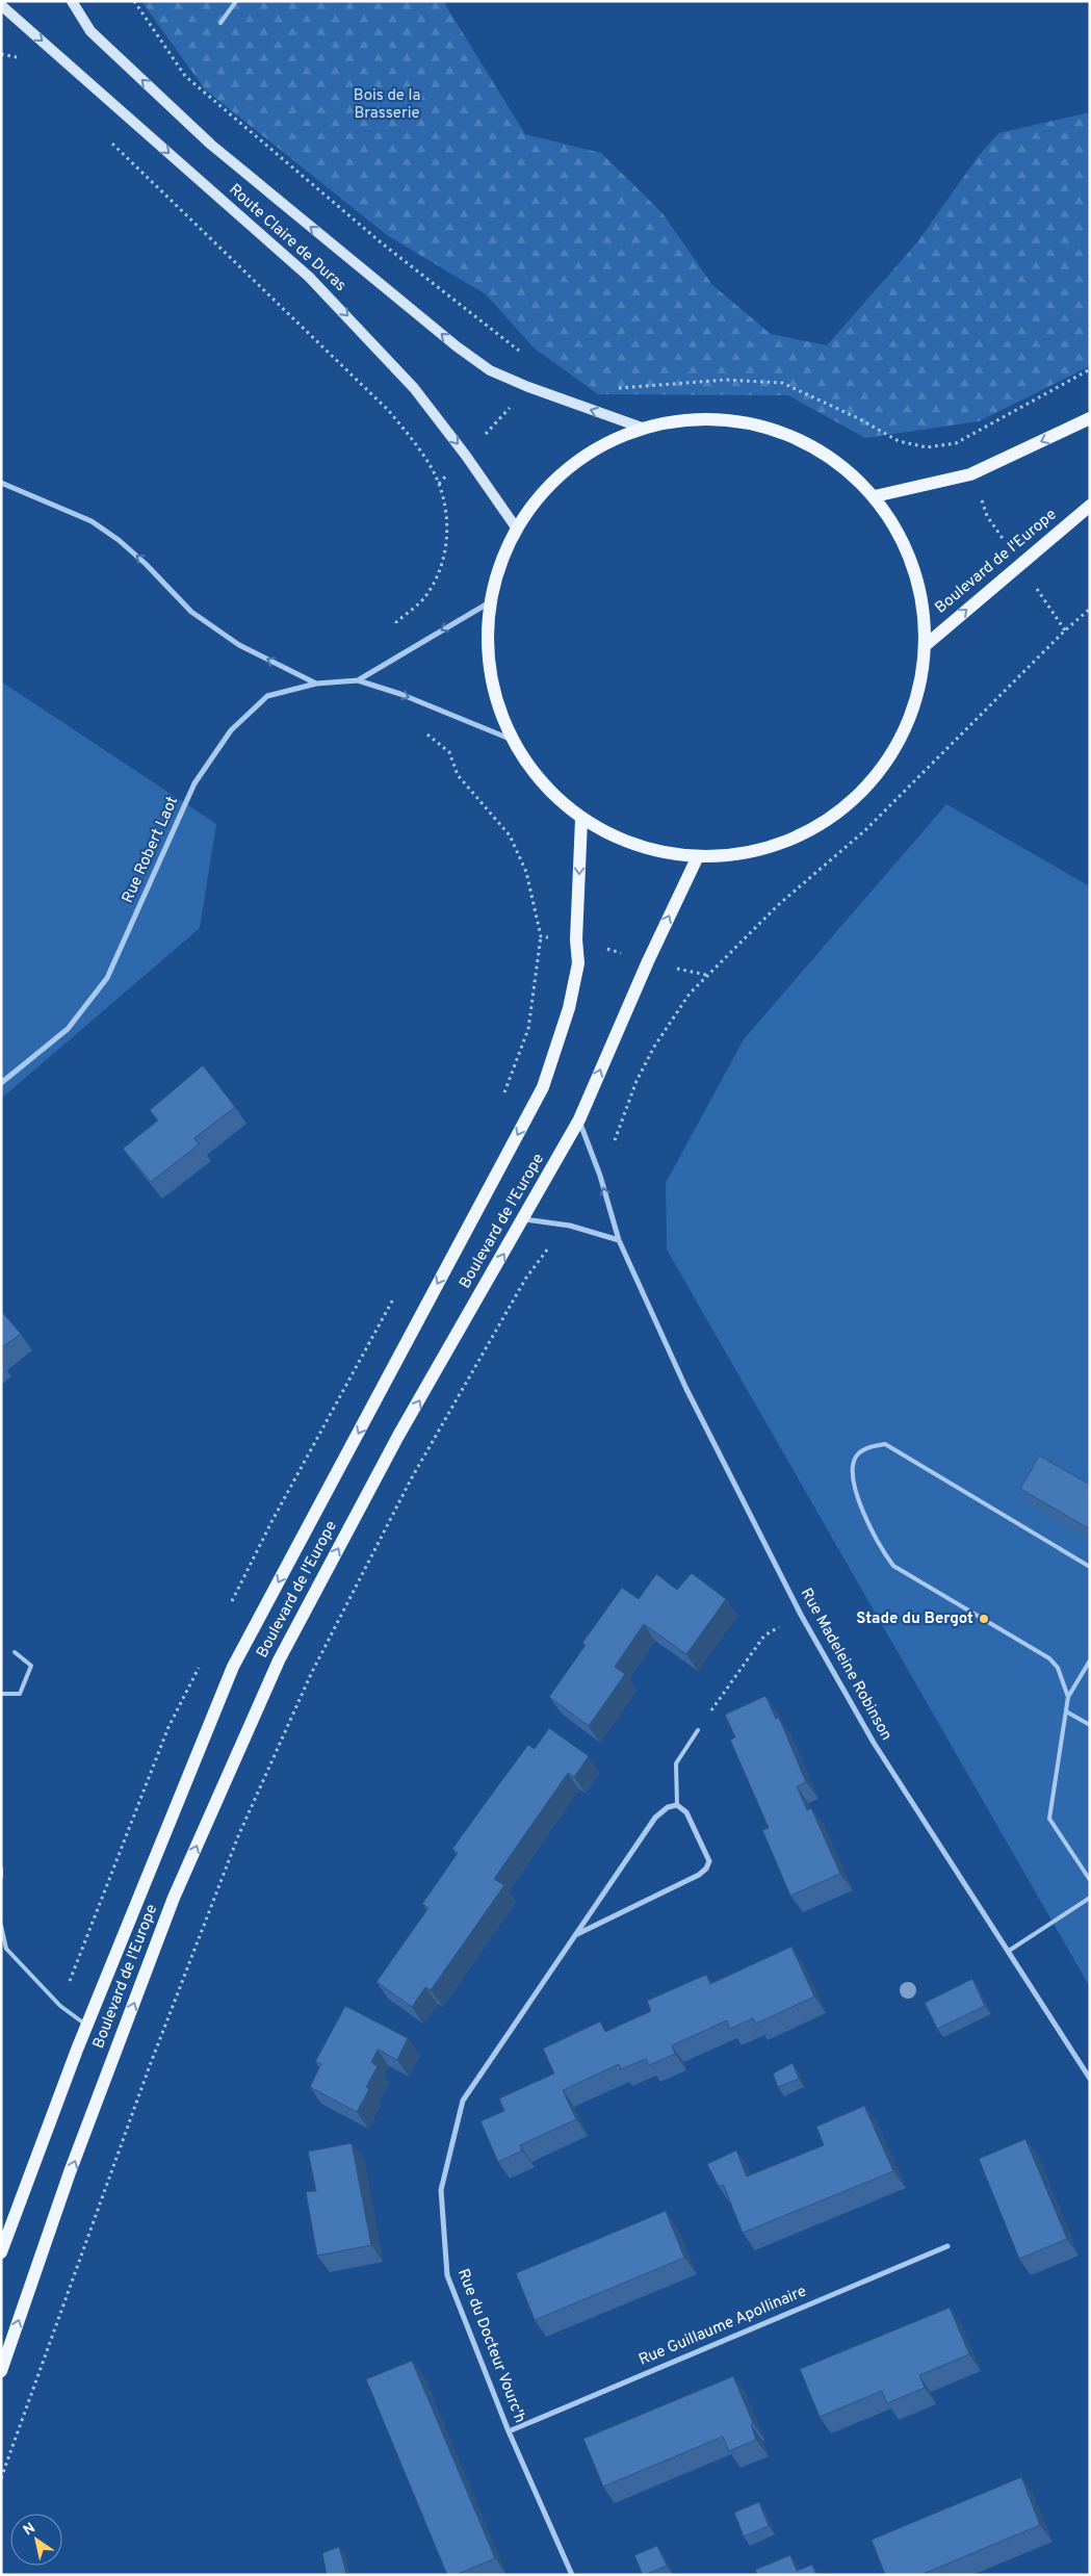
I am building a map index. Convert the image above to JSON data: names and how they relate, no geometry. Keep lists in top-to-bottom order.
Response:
{
  "streets": {
    "main road": ["Route Claire de Duras", "Boulevard de l'Europe"],
    "street": [
      "Rue Robert Laot",
      "Rue Madeleine Robinson",
      "Rue Guillaume Apollinaire",
      "Rue du Docteur Vourc'h"
    ]
  },
  "crossings": [
    ["Boulevard de l'Europe", "Rue Madeleine Robinson"],
    ["Rue Guillaume Apollinaire", "Rue du Docteur Vourc'h"]
  ],
  "parks": ["Bois de la Brasserie"],
  "places": ["Stade du Bergot"],
  "north": "top left"
}
